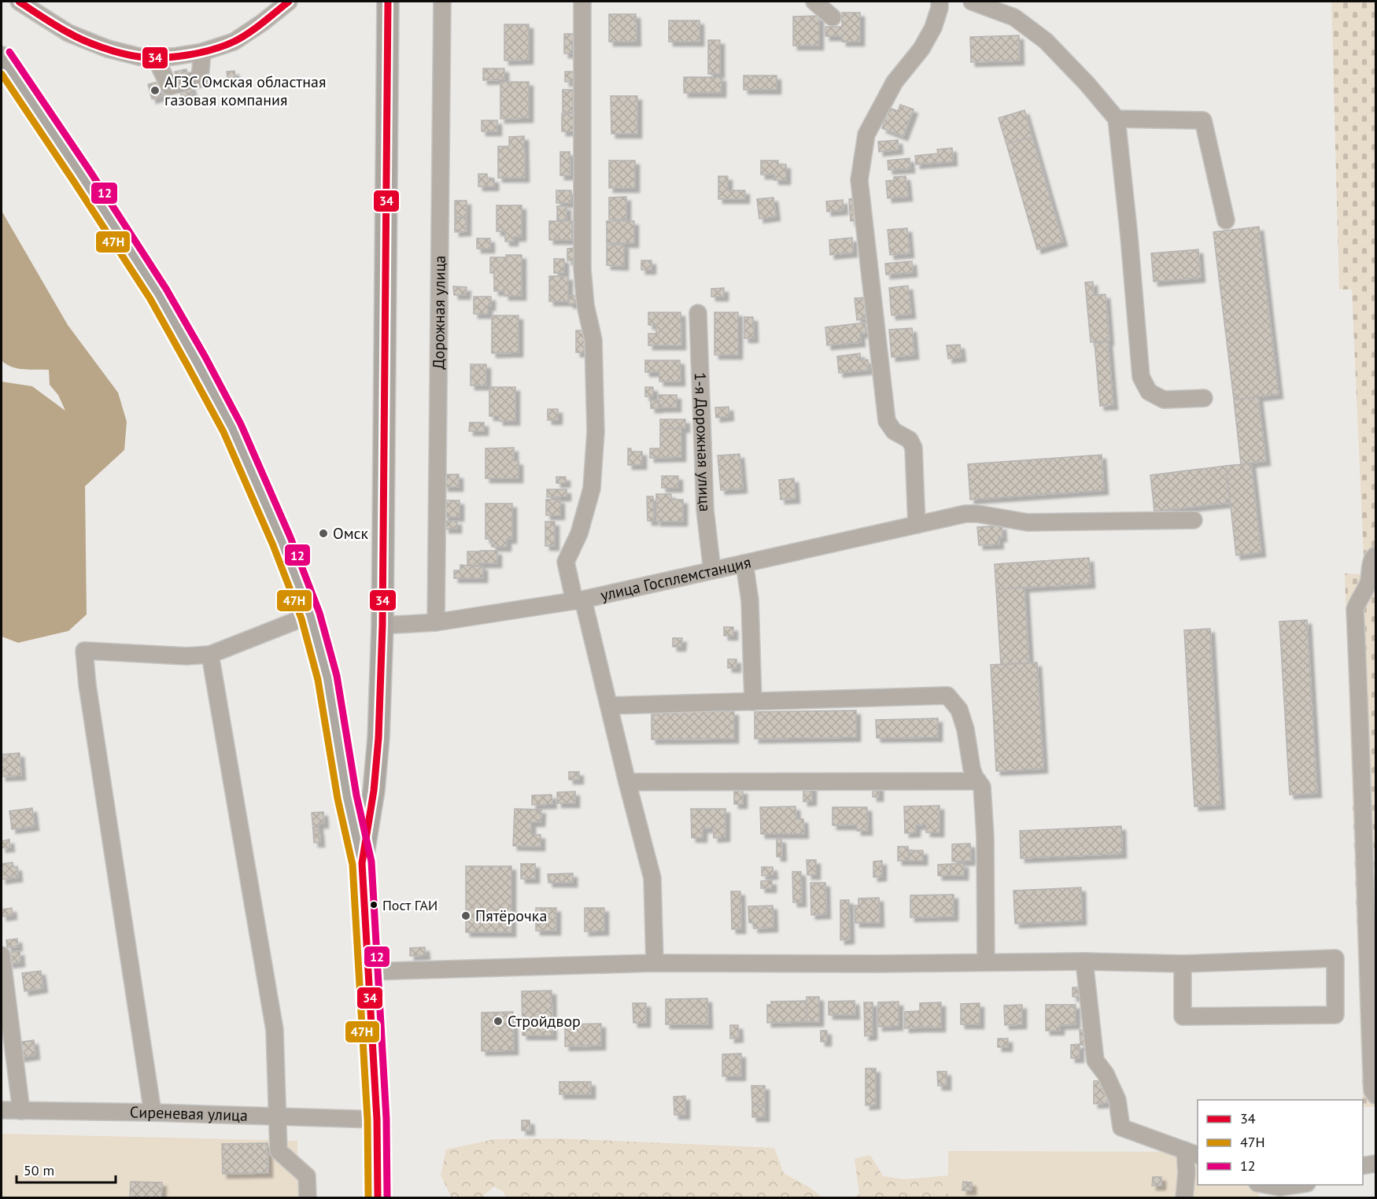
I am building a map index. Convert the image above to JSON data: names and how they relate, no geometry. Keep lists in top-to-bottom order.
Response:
{
  "streets": {
    "street": [
      "Дорожная улица",
      "1-я Дорожная улица",
      "улица Госплемстанция",
      "Сиреневая улица"
    ]
  },
  "crossings": [
    ["Дорожная улица", "улица Госплемстанция"],
    ["1-я Дорожная улица", "улица Госплемстанция"]
  ],
  "places": [
    "АГЗС Омская областная газовая компания",
    "Омск",
    "Пост ГАИ",
    "Пятёрочка",
    "Стройдвор"
  ],
  "lines": ["transit line 34", "transit line 12", "transit line 47Н"],
  "legend": ["34", "47Н", "12"],
  "scale_bar": "50 m"
}
